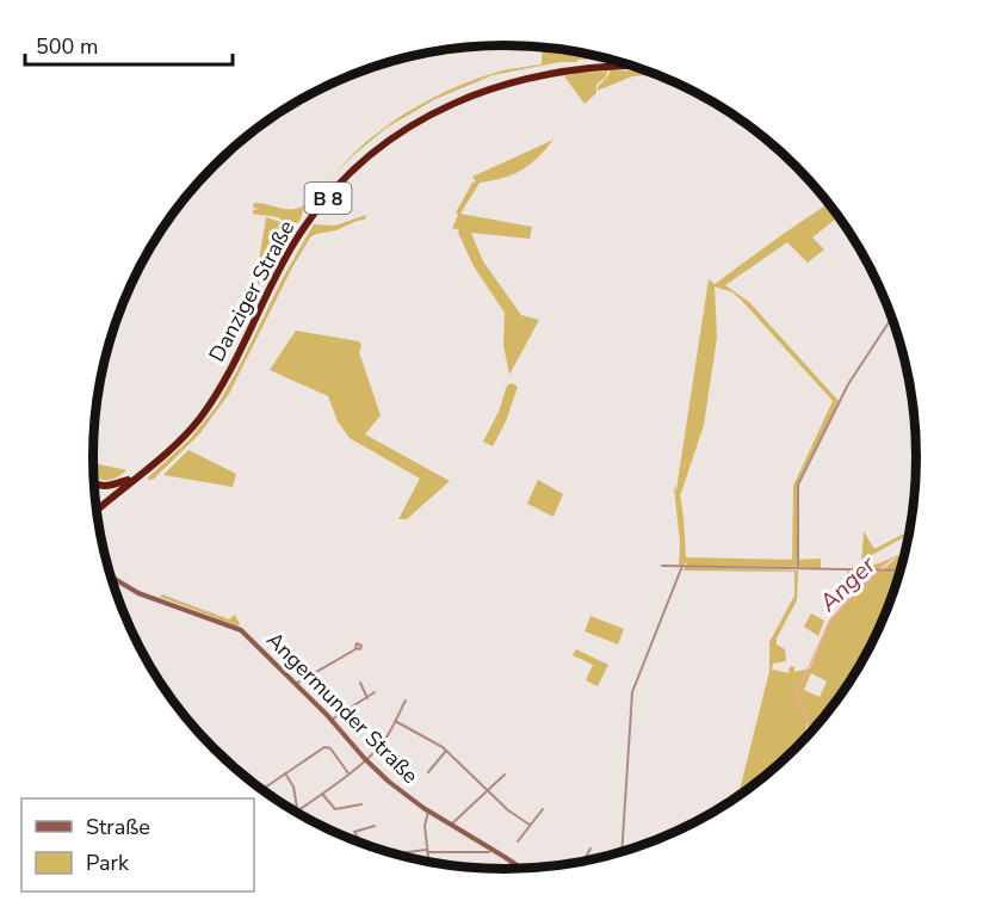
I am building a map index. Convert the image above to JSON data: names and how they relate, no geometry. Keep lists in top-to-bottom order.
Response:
{
  "streets": {
    "highway": ["B 8", "Danziger Straße"],
    "main road": ["Angermunder Straße"]
  },
  "water": ["Anger"],
  "legend": ["Straße", "Park"],
  "scale_bar": "500 m"
}
